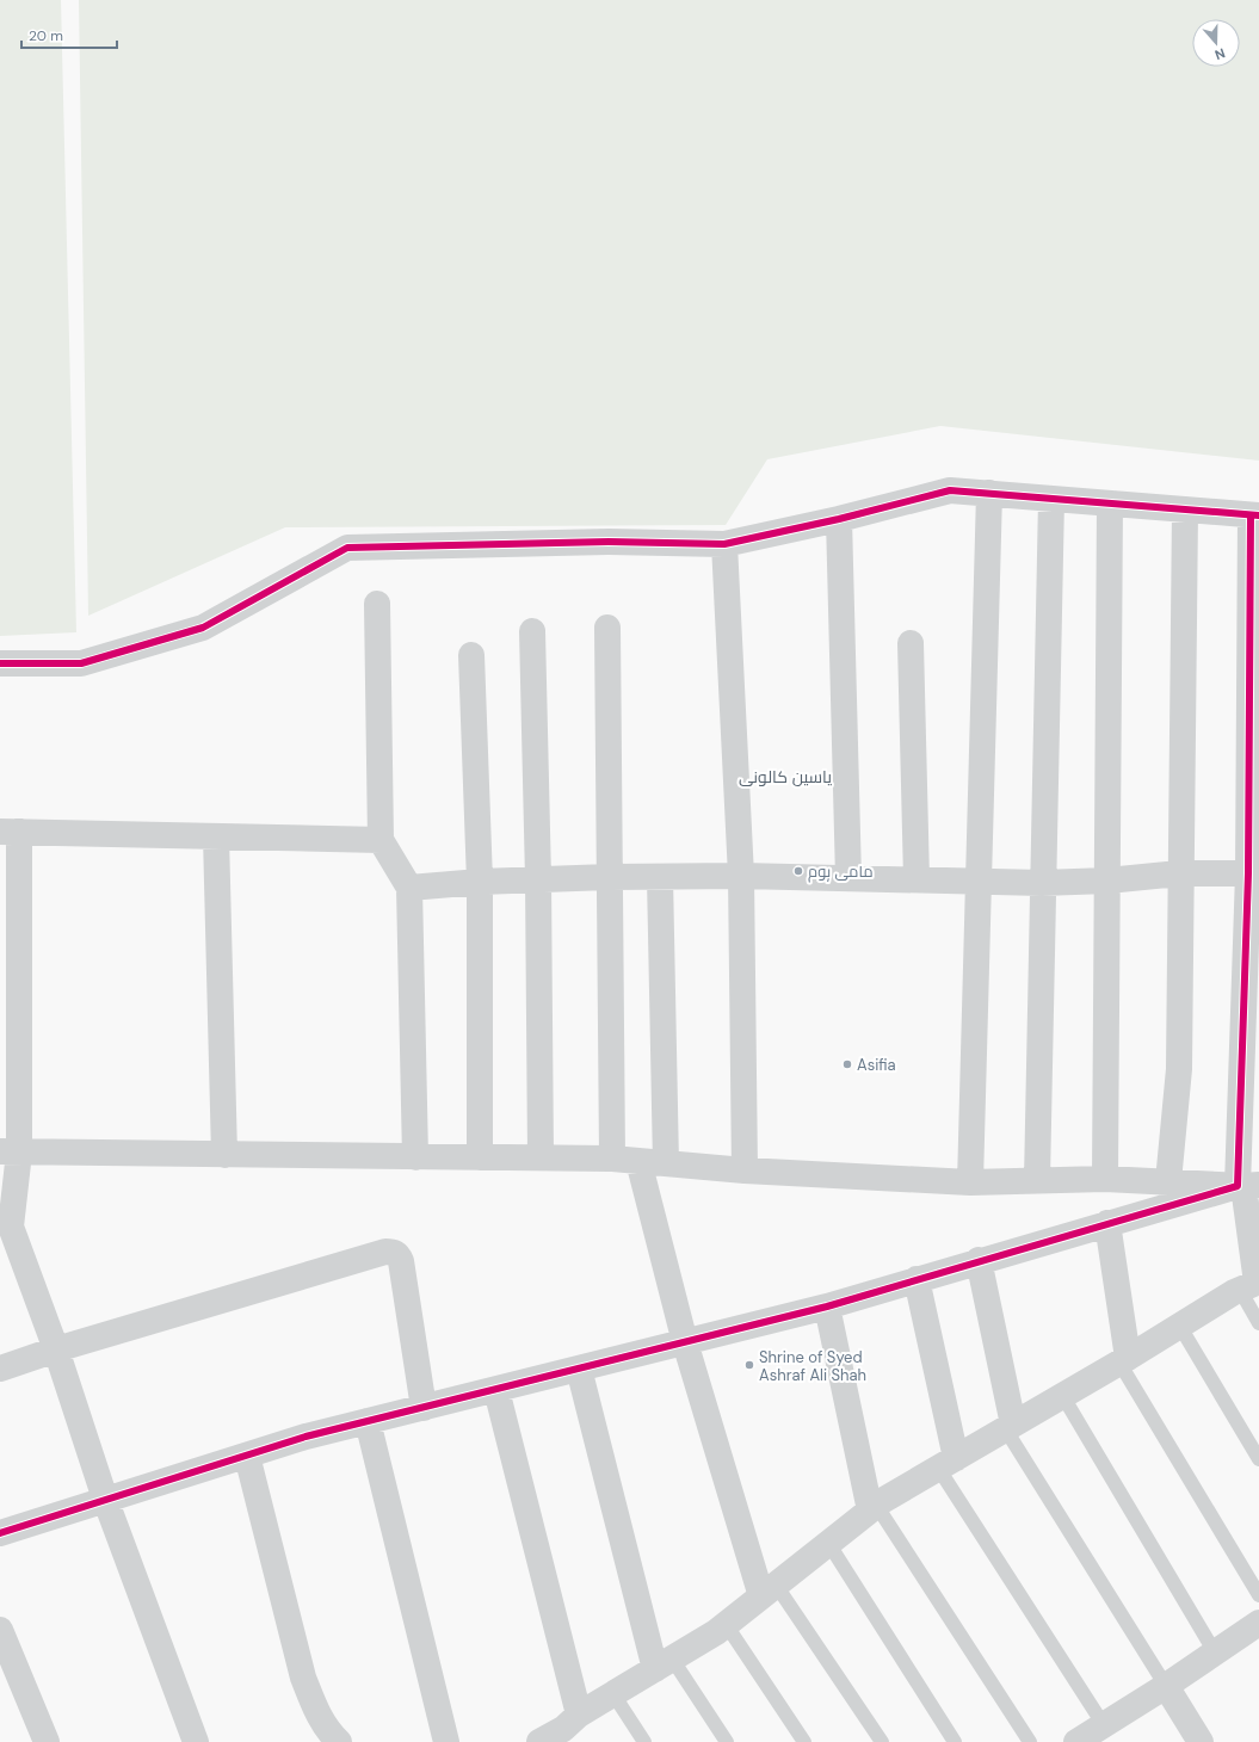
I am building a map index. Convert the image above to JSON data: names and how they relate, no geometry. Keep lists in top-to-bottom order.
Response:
{
  "districts": ["یاسین کالونی"],
  "places": ["مامی ہوم", "Asifia", "Shrine of Syed Ashraf Ali Shah"],
  "scale_bar": "20 m",
  "north": "bottom"
}
